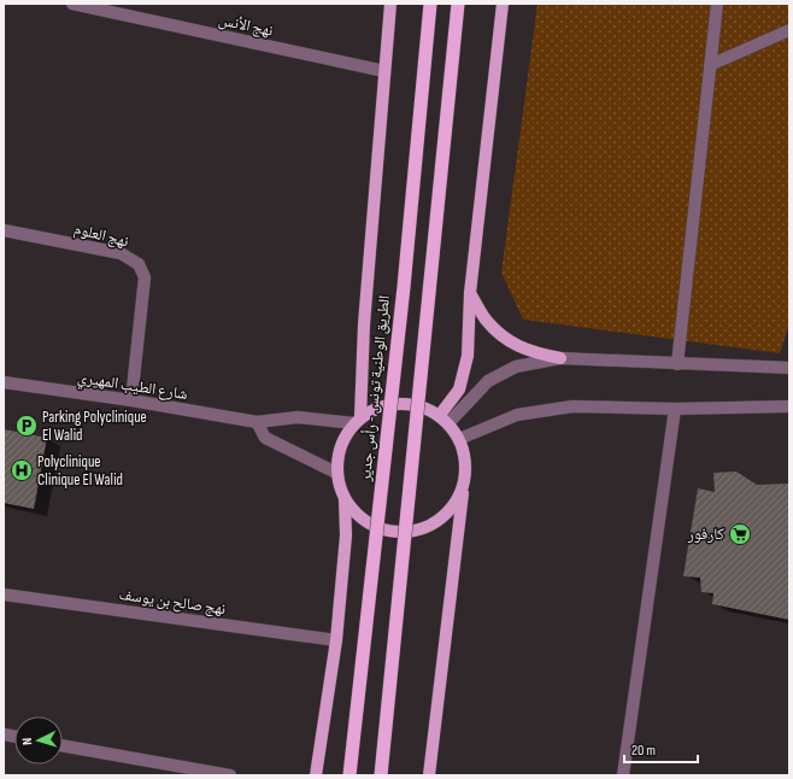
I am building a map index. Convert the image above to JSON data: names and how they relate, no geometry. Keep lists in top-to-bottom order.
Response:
{
  "streets": {
    "highway": ["الطريق الوطنية تونس - رأس جدير"],
    "street": [
      "نهج الأنس",
      "نهج العلوم",
      "شارع الطيب المهيري",
      "نهج صالح بن يوسف"
    ]
  },
  "crossings": [
    ["نهج العلوم", "شارع الطيب المهيري"]
  ],
  "places": {
    "parking": ["Parking Polyclinique El Walid"],
    "hospital": ["Polyclinique Clinique El Walid"],
    "supermarket": ["كارفور"]
  },
  "scale_bar": "20 m",
  "north": "left"
}
